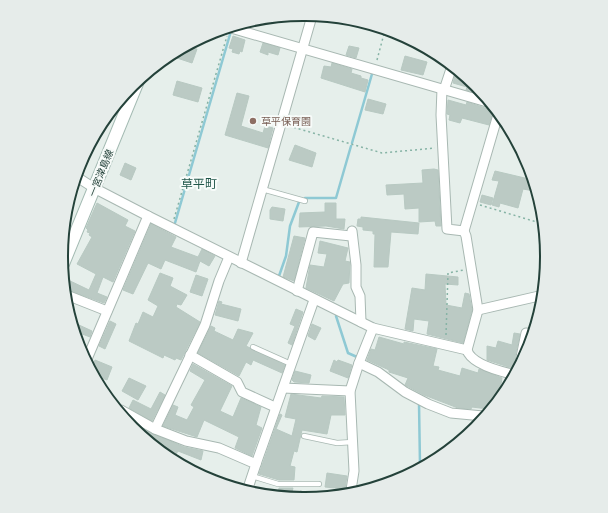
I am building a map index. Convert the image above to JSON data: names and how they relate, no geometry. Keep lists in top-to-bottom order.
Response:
{
  "streets": {
    "main road": ["一宮津島線"]
  },
  "districts": ["草平町"],
  "places": ["草平保育園"]
}
